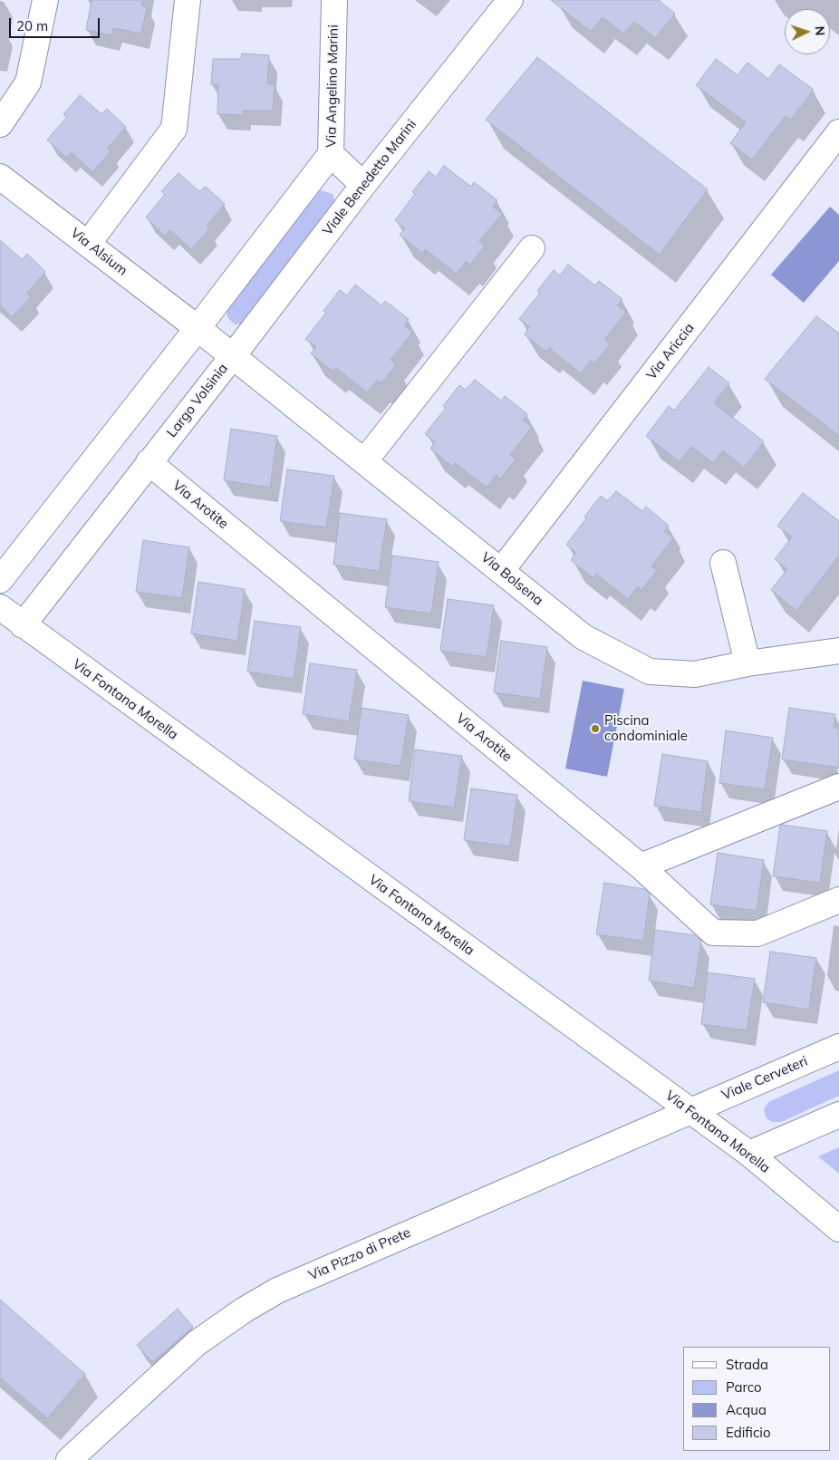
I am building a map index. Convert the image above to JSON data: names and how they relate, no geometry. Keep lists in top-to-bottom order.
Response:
{
  "streets": {
    "street": [
      "Via Angelino Marini",
      "Viale Benedetto Marini",
      "Via Alsium",
      "Via Ariccia",
      "Largo Volsinia",
      "Via Arotite",
      "Via Bolsena",
      "Via Fontana Morella",
      "Viale Cerveteri",
      "Via Pizzo di Prete"
    ]
  },
  "crossings": [
    ["Via Angelino Marini", "Viale Benedetto Marini"],
    ["Viale Benedetto Marini", "Largo Volsinia"],
    ["Viale Benedetto Marini", "Via Bolsena"],
    ["Via Alsium", "Largo Volsinia"],
    ["Via Ariccia", "Via Bolsena"],
    ["Largo Volsinia", "Via Arotite"],
    ["Largo Volsinia", "Via Bolsena"],
    ["Largo Volsinia", "Via Fontana Morella"],
    ["Via Fontana Morella", "Viale Cerveteri"],
    ["Via Fontana Morella", "Via Pizzo di Prete"],
    ["Viale Cerveteri", "Via Pizzo di Prete"]
  ],
  "places": ["Piscina condominiale"],
  "legend": [
    "Strada",
    "Parco",
    "Acqua",
    "Edificio"
  ],
  "scale_bar": "20 m",
  "north": "right"
}
